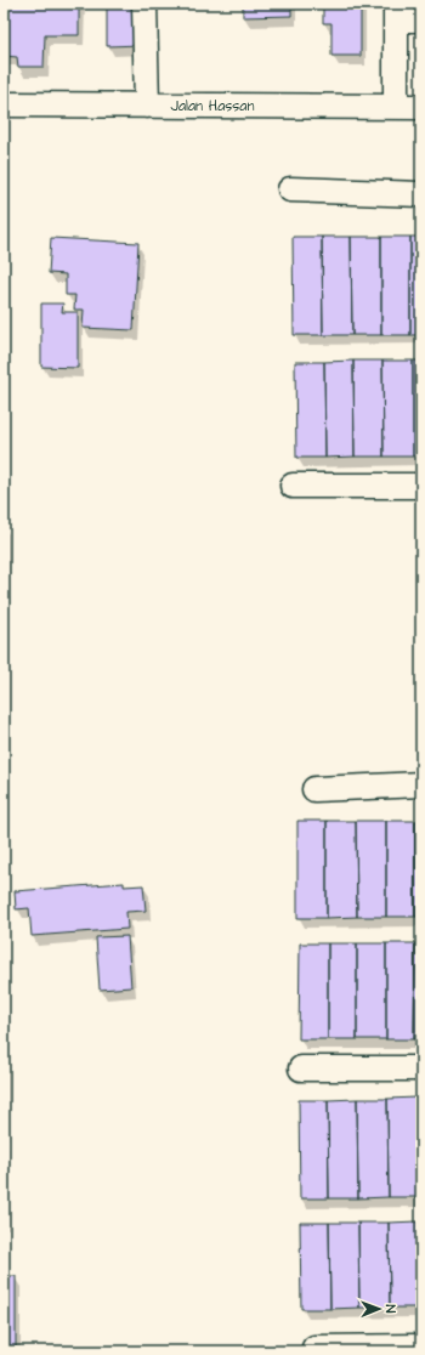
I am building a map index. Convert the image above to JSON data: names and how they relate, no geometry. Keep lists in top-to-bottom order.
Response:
{
  "streets": {
    "street": ["Jalan Hassan"]
  },
  "north": "right"
}
